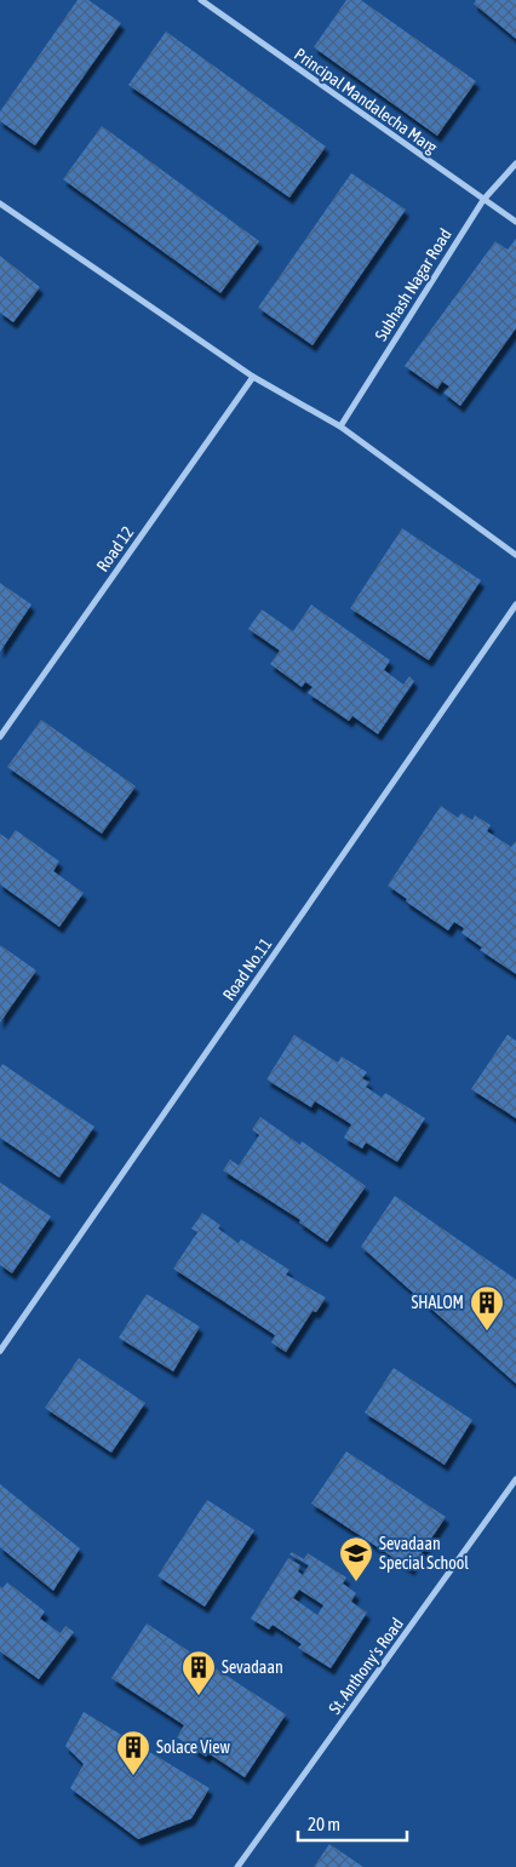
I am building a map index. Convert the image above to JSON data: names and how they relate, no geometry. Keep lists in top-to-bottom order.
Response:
{
  "streets": {
    "street": [
      "Principal Mandalecha Marg",
      "Subhash Nagar Road",
      "Road 12",
      "Road No.11",
      "St. Anthony's Road"
    ]
  },
  "crossings": [
    ["Principal Mandalecha Marg", "Subhash Nagar Road"]
  ],
  "places": {
    "building": ["SHALOM", "Sevadaan", "Solace View"],
    "school or university": ["Sevadaan Special School"]
  },
  "scale_bar": "20 m"
}
